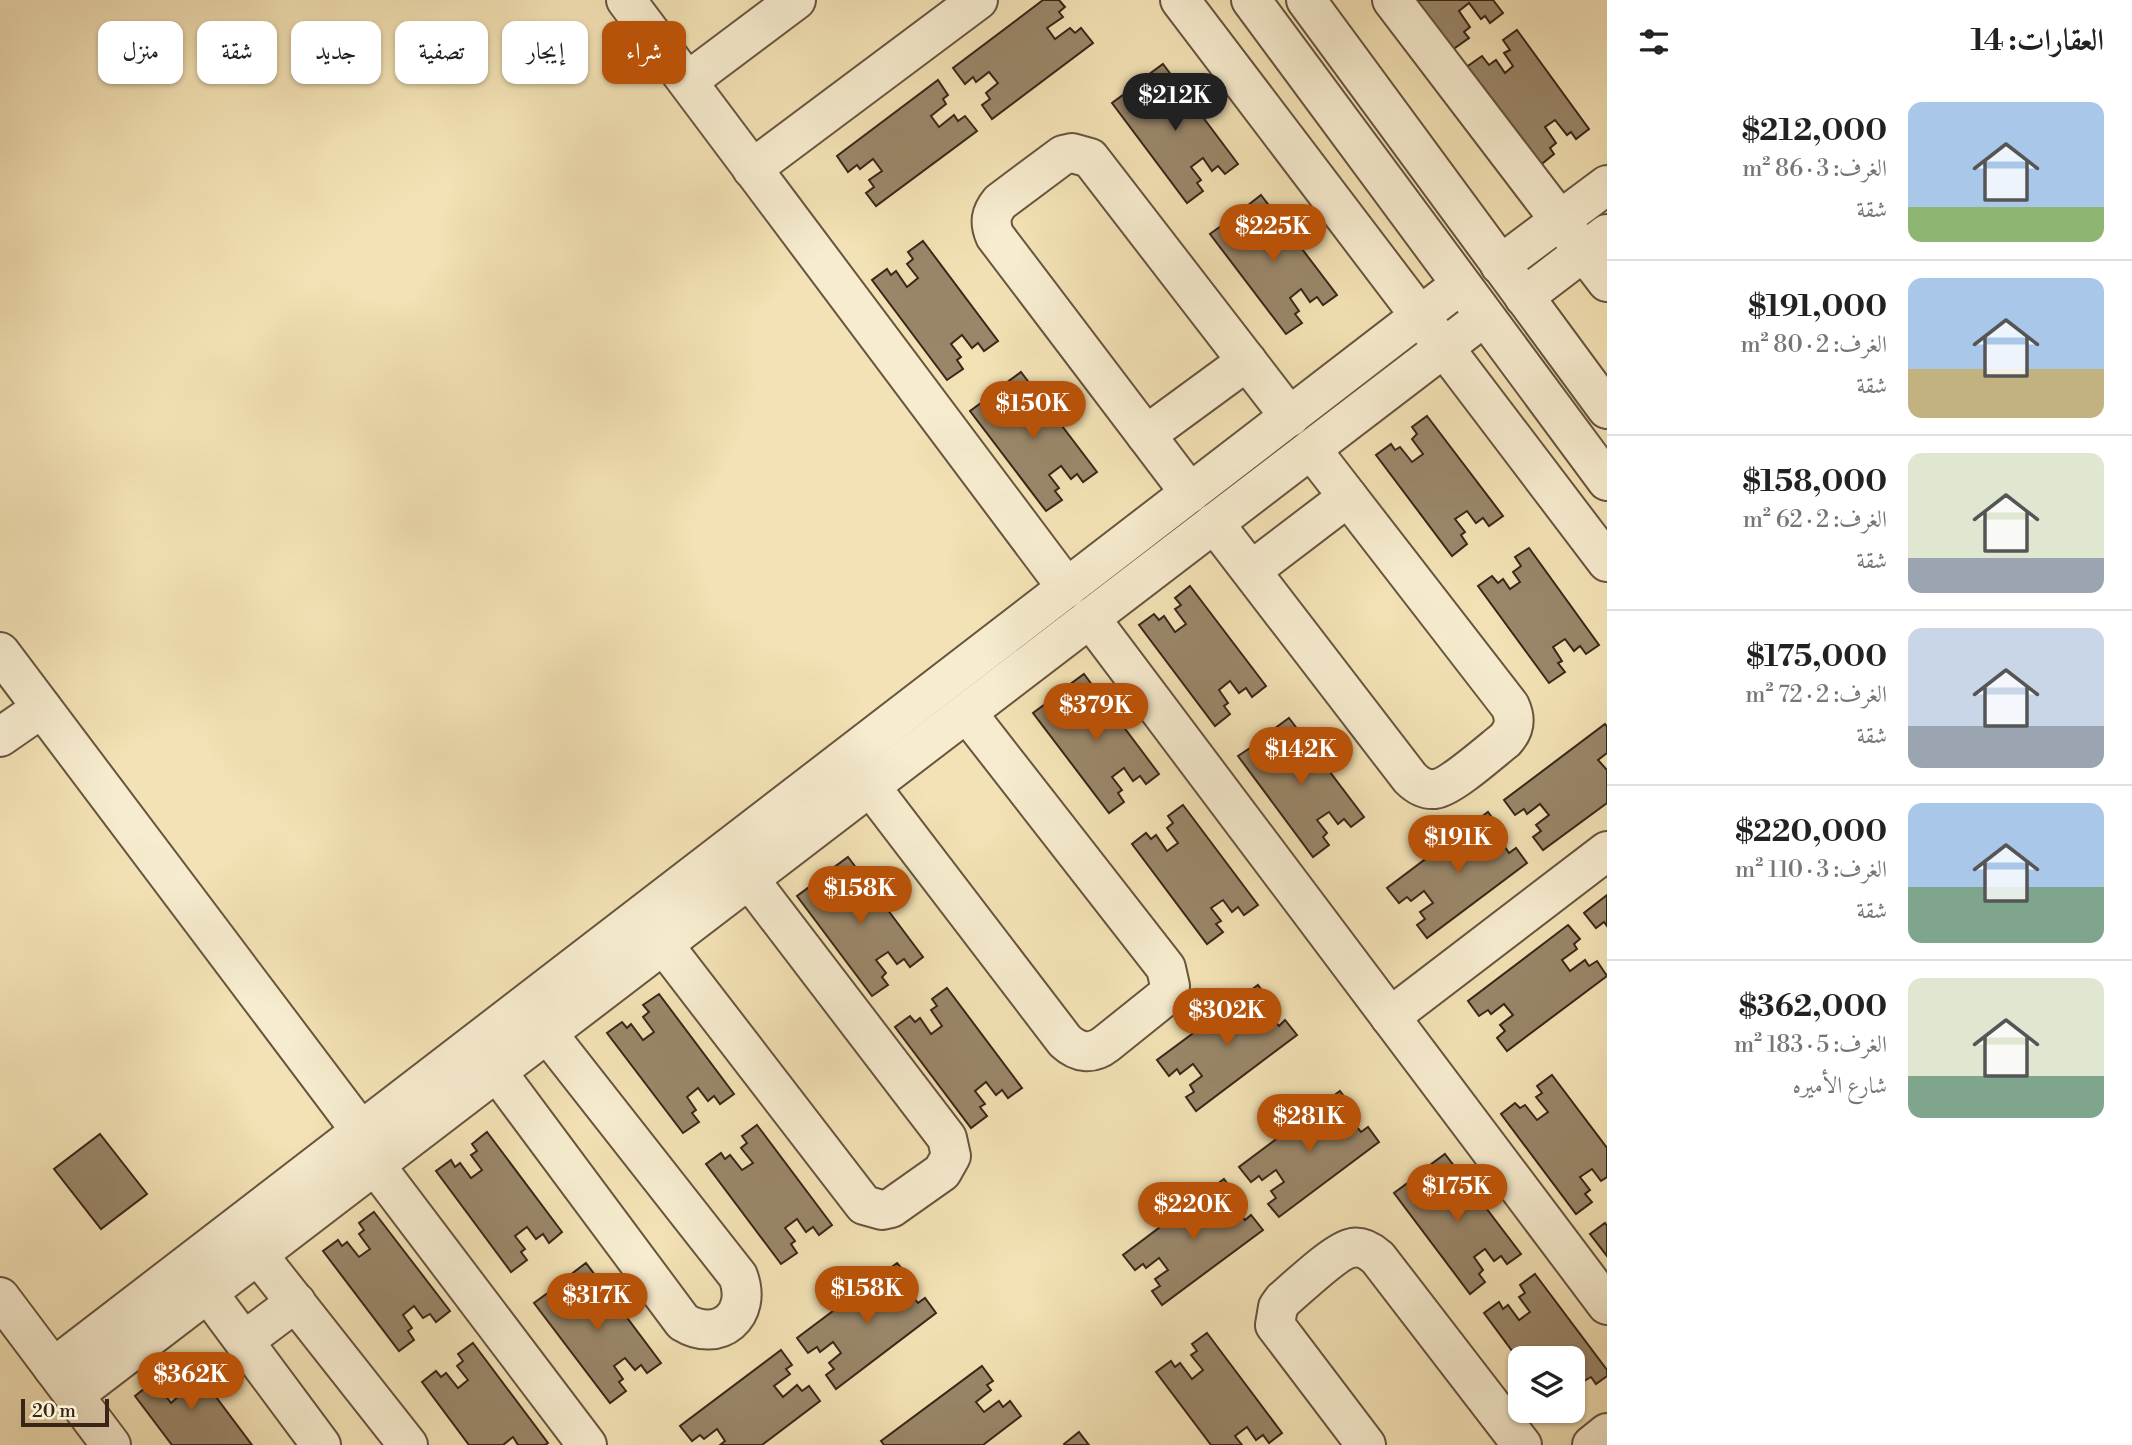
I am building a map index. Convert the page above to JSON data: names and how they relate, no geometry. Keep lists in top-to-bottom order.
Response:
{
  "scale_bar": "20 m",
  "page": {
    "heading": "العقارات: 14",
    "chip": [
      "شراء",
      "إيجار",
      "تصفية",
      "جديد",
      "شقة",
      "منزل"
    ],
    "price": [
      "$212K",
      "$225K",
      "$150K",
      "$379K",
      "$142K",
      "$191K",
      "$158K",
      "$302K",
      "$281K",
      "$175K",
      "$220K",
      "$158K",
      "$317K",
      "$362K"
    ],
    "list": [
      {
        "name": "$212,000",
        "note": "الغرف: 3 · 86 m² · شقة"
      },
      {
        "name": "$191,000",
        "note": "الغرف: 2 · 80 m² · شقة"
      },
      {
        "name": "$158,000",
        "note": "الغرف: 2 · 62 m² · شقة"
      },
      {
        "name": "$175,000",
        "note": "الغرف: 2 · 72 m² · شقة"
      },
      {
        "name": "$220,000",
        "note": "الغرف: 3 · 110 m² · شقة"
      },
      {
        "name": "$362,000",
        "note": "الغرف: 5 · 183 m² · شارع الأميره"
      }
    ],
    "scale": "20 m"
  }
}
